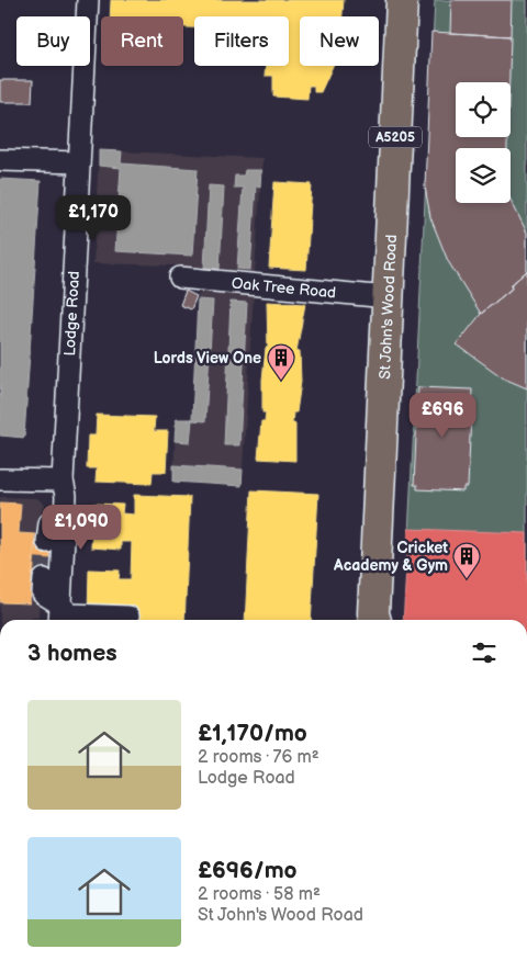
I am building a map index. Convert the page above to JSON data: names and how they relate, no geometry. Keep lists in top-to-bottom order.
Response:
{
  "streets": {
    "highway": ["A5205", "St John's Wood Road"],
    "street": ["Oak Tree Road", "Lodge Road"]
  },
  "crossings": [
    ["Oak Tree Road", "St John's Wood Road"]
  ],
  "places": {
    "building": ["Lords View One", "Cricket Academy & Gym"]
  },
  "page": {
    "chip": [
      "Buy",
      "Rent",
      "Filters",
      "New"
    ],
    "price": ["£1,170", "£696", "£1,090"],
    "heading": "3 homes",
    "list": [
      {
        "name": "£1,170/mo",
        "note": "2 rooms · 76 m² · Lodge Road"
      },
      {
        "name": "£696/mo",
        "note": "2 rooms · 58 m² · St John's Wood Road"
      }
    ]
  }
}
